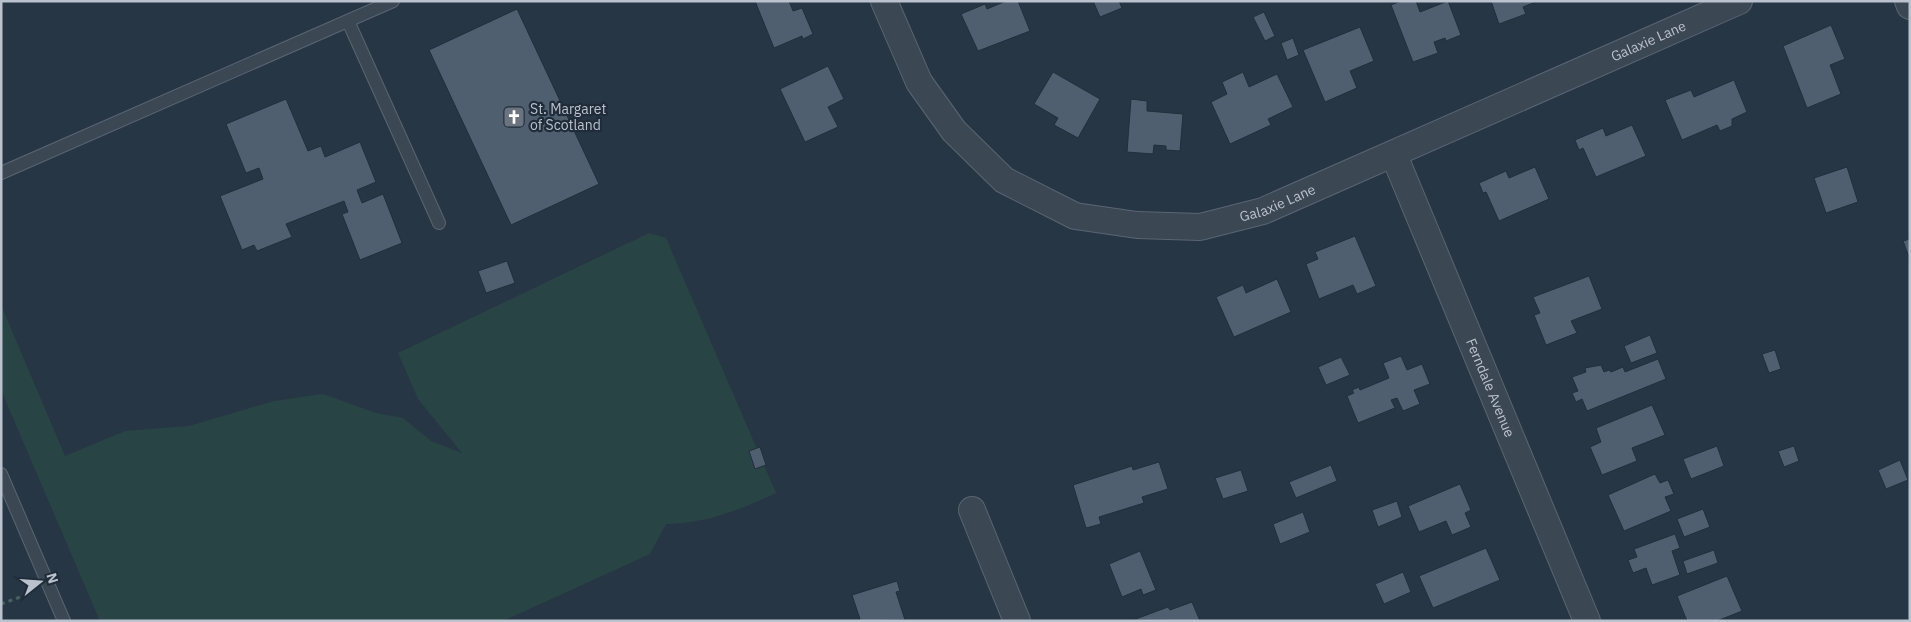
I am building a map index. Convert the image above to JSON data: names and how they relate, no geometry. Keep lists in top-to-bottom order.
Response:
{
  "streets": {
    "street": ["Galaxie Lane", "Ferndale Avenue"]
  },
  "crossings": [
    ["Galaxie Lane", "Ferndale Avenue"]
  ],
  "places": {
    "church": ["St. Margaret of Scotland"]
  },
  "north": "right"
}
